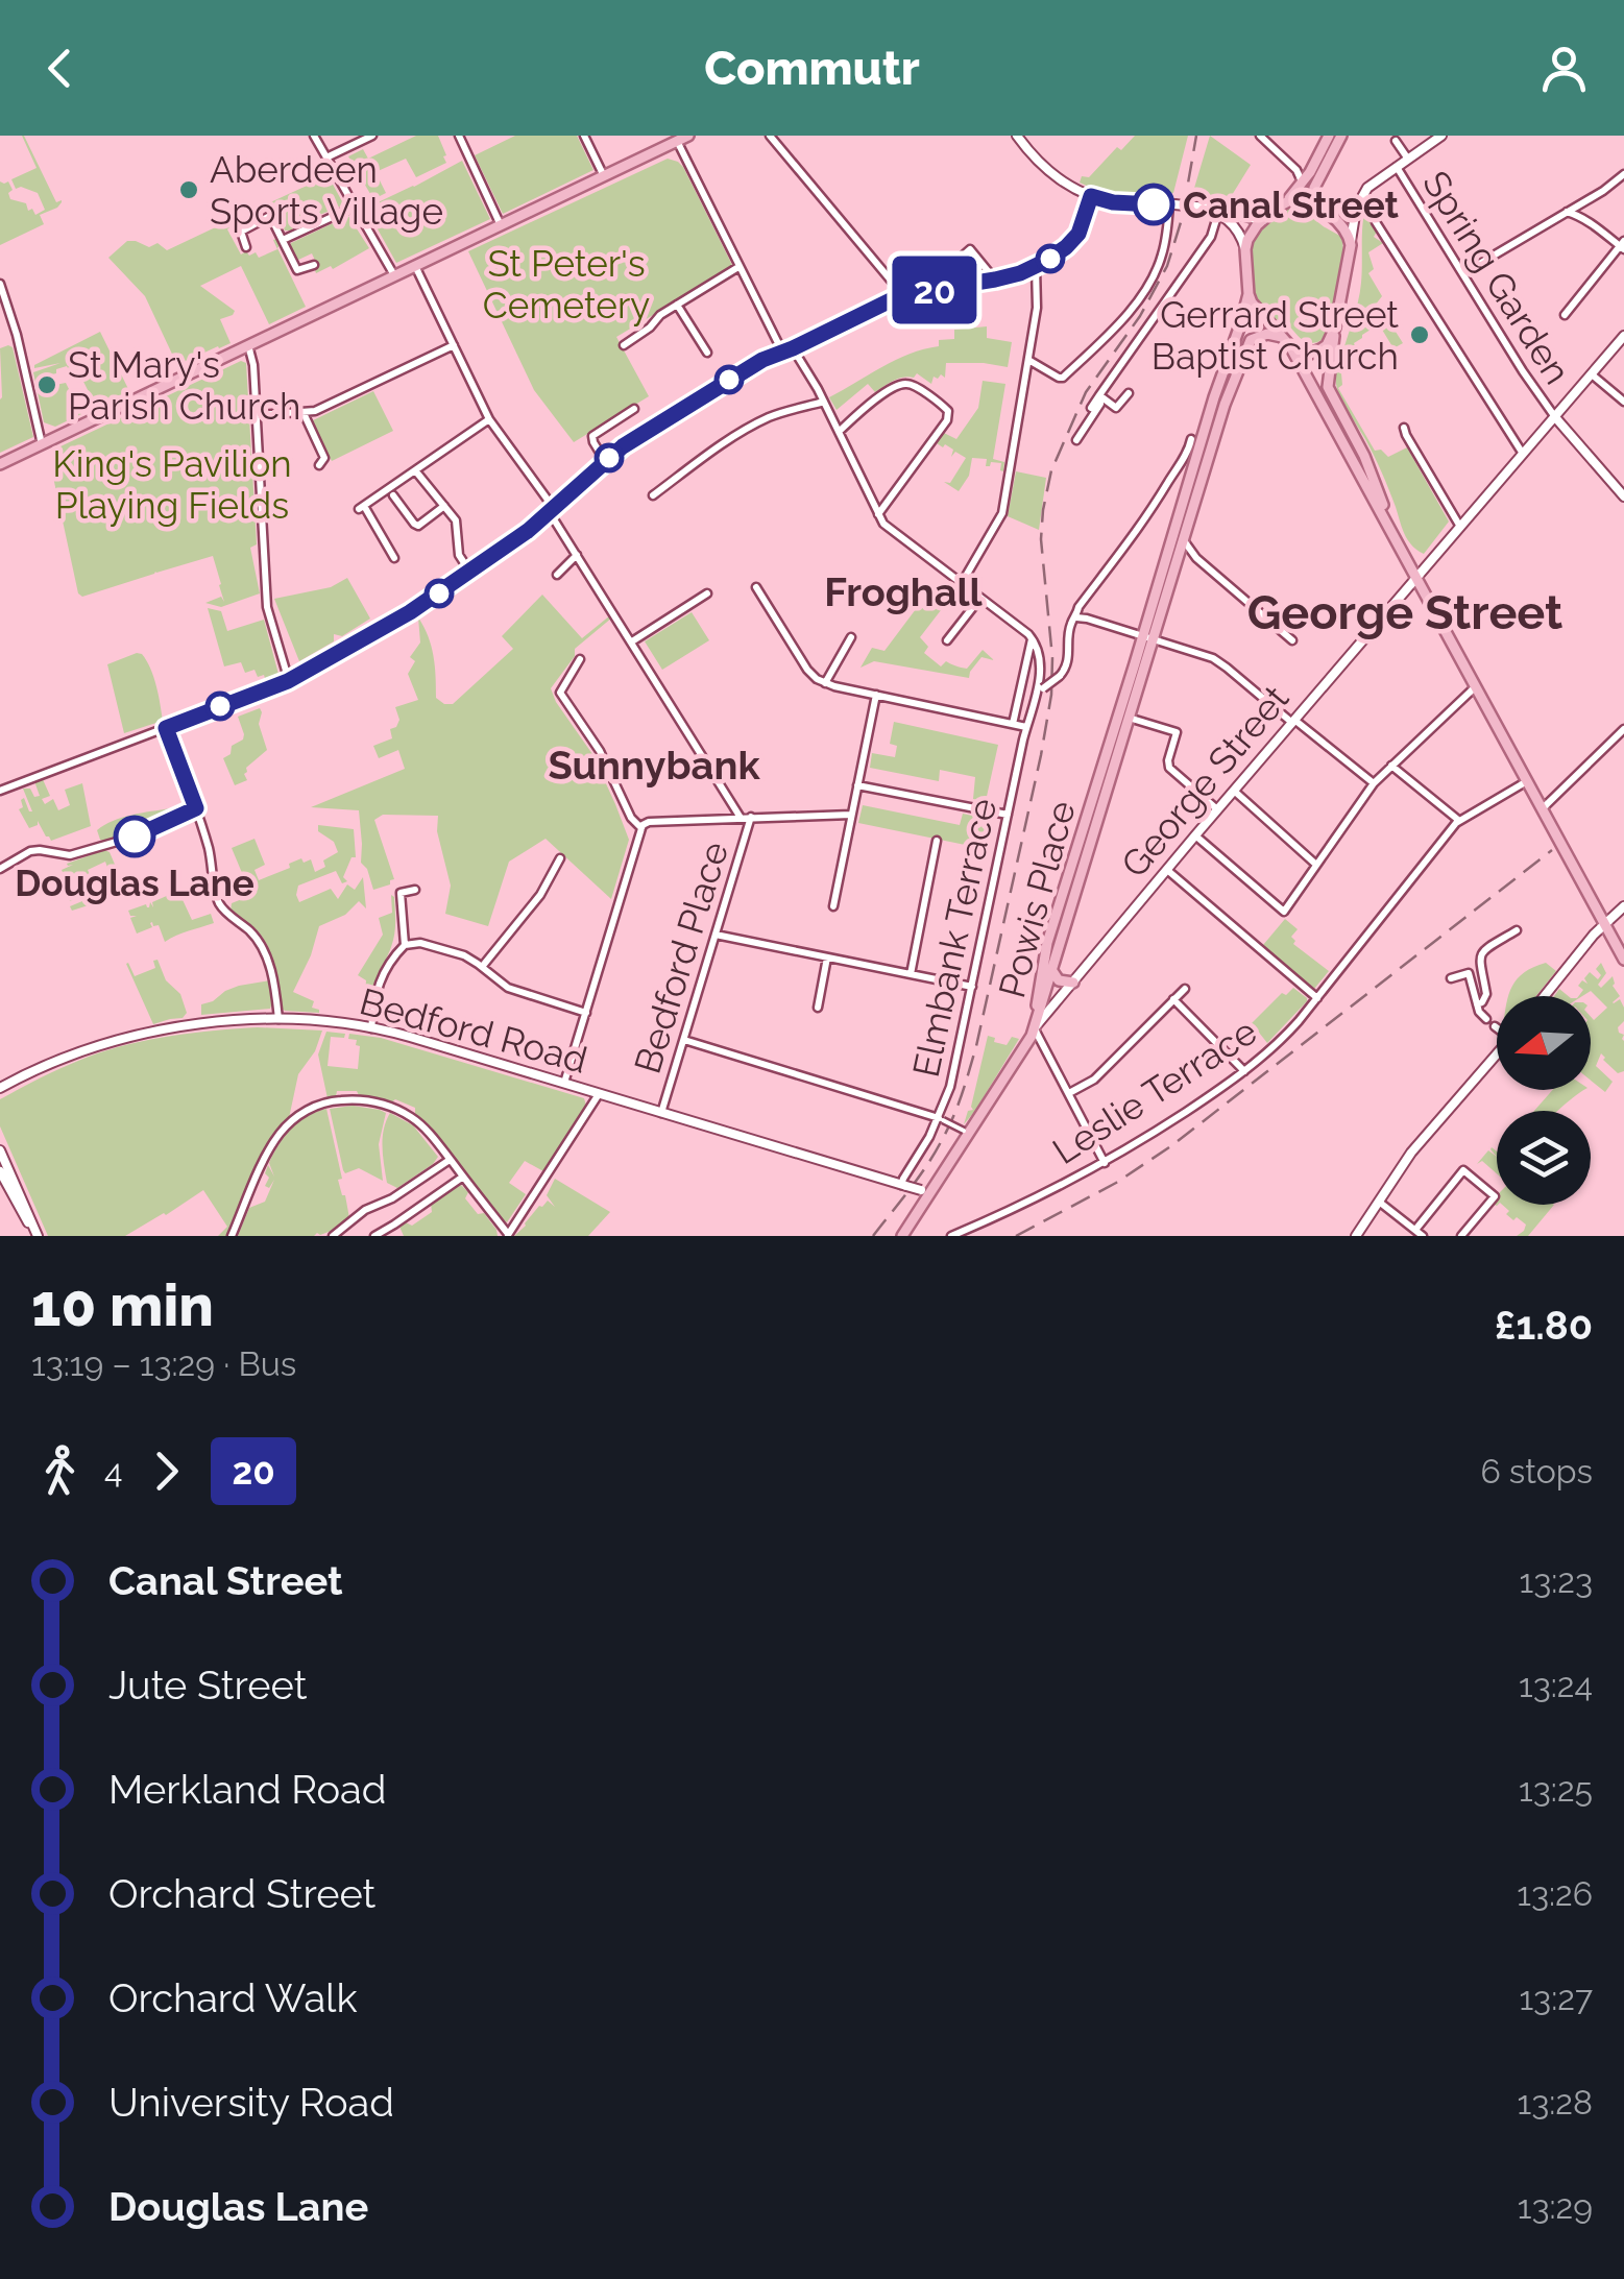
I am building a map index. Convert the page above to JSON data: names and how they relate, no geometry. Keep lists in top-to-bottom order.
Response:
{
  "streets": {
    "main road": ["Powis Place"],
    "street": [
      "Spring Garden",
      "George Street",
      "Elmbank Terrace",
      "Bedford Place",
      "Bedford Road",
      "Leslie Terrace"
    ]
  },
  "crossings": [
    ["Spring Garden", "George Street"],
    ["George Street", "Powis Place"],
    ["Elmbank Terrace", "Bedford Road"],
    ["Bedford Place", "Bedford Road"]
  ],
  "districts": ["Froghall", "George Street", "Sunnybank"],
  "parks": ["St Peter's Cemetery", "King's Pavilion Playing Fields"],
  "places": [
    "Aberdeen Sports Village",
    "Canal Street",
    "Gerrard Street Baptist Church",
    "St Mary's Parish Church",
    "Douglas Lane"
  ],
  "lines": ["bus line 20"],
  "north": "left",
  "page": {
    "header": "Commutr",
    "on_map": "20",
    "heading": ["10 min", "13:19 – 13:29 · Bus", "£1.80"],
    "legs": ["4", "20", "6 stops"],
    "list": [
      {
        "name": "Canal Street",
        "value": "13:23"
      },
      {
        "name": "Jute Street",
        "value": "13:24"
      },
      {
        "name": "Merkland Road",
        "value": "13:25"
      },
      {
        "name": "Orchard Street",
        "value": "13:26"
      },
      {
        "name": "Orchard Walk",
        "value": "13:27"
      },
      {
        "name": "University Road",
        "value": "13:28"
      },
      {
        "name": "Douglas Lane",
        "value": "13:29"
      }
    ]
  }
}
